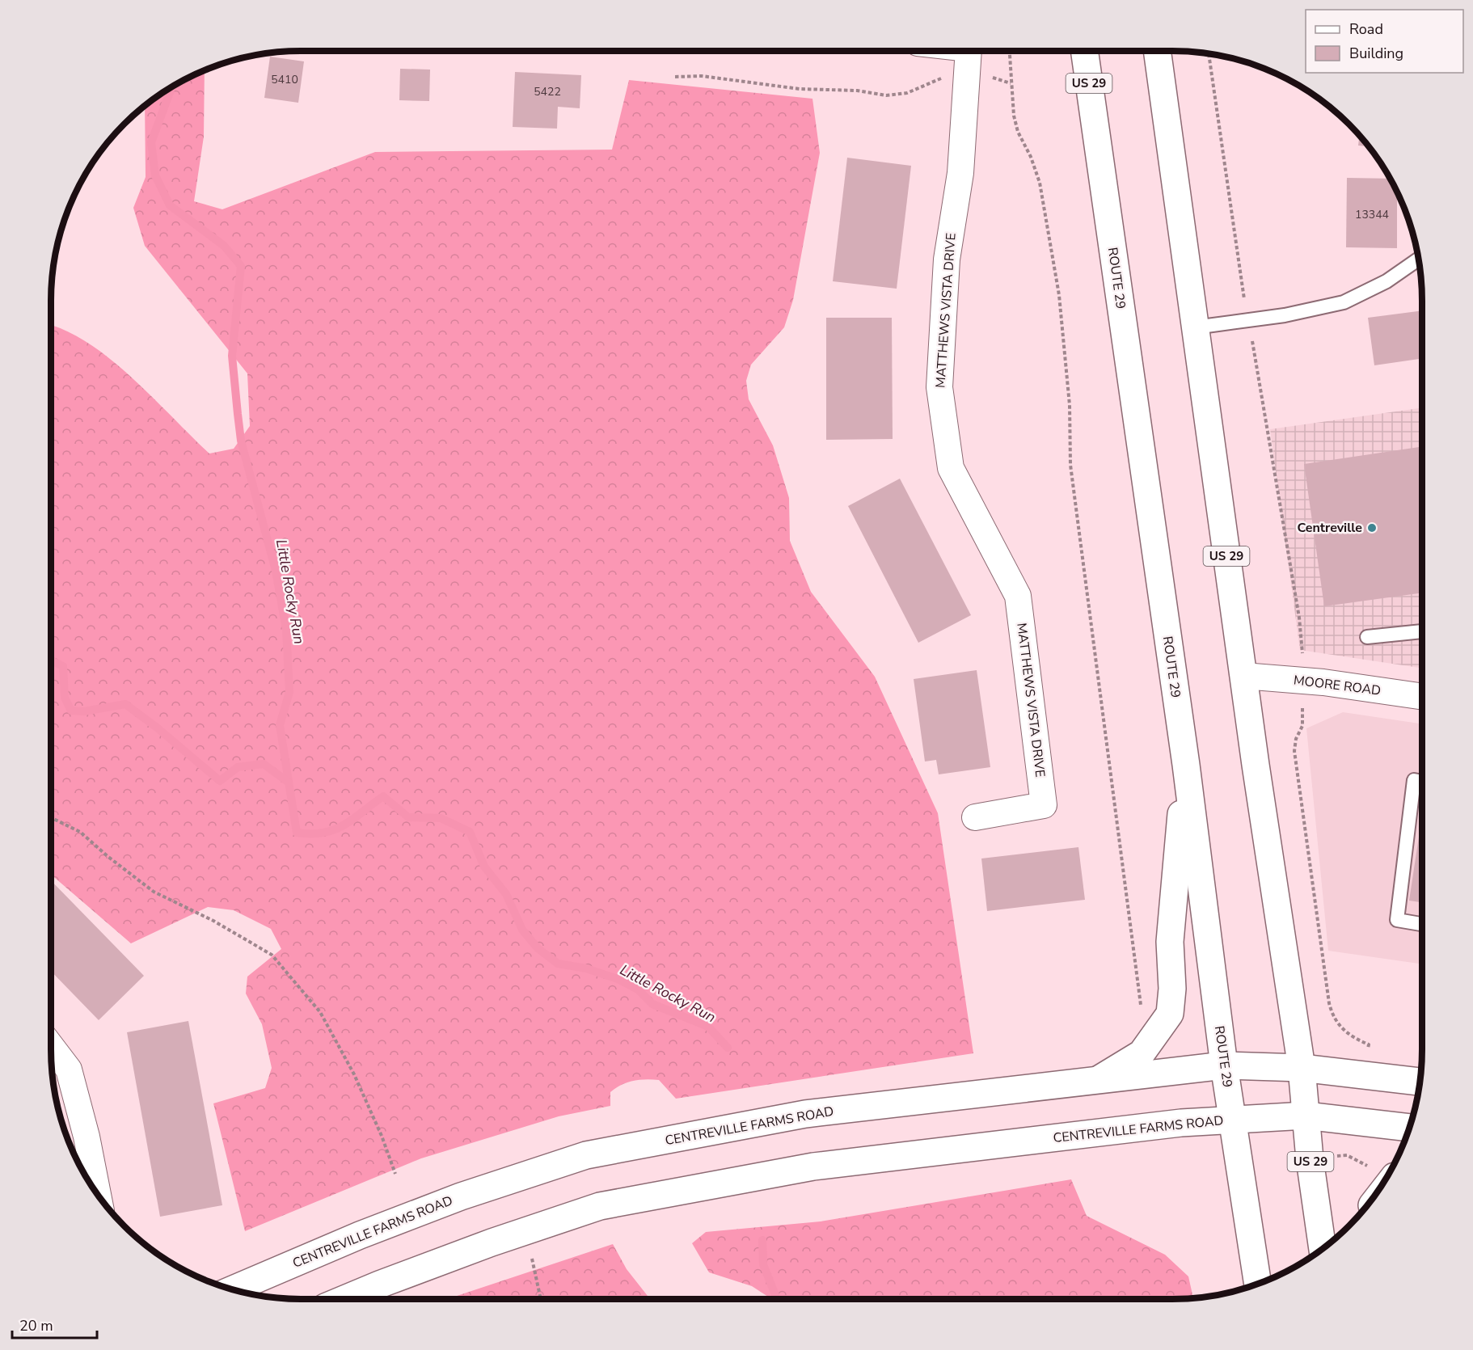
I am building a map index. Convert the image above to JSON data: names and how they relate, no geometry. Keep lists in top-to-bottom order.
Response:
{
  "streets": {
    "main road": ["US 29", "ROUTE 29", "CENTREVILLE FARMS ROAD"],
    "street": ["MATTHEWS VISTA DRIVE", "MOORE ROAD"]
  },
  "crossings": [
    ["US 29", "MOORE ROAD"],
    ["US 29", "CENTREVILLE FARMS ROAD"],
    ["ROUTE 29", "CENTREVILLE FARMS ROAD"]
  ],
  "water": ["Little Rocky Run"],
  "places": ["Centreville"],
  "house_numbers": ["5410", "5422", "13344"],
  "legend": ["Road", "Building"],
  "scale_bar": "20 m"
}
